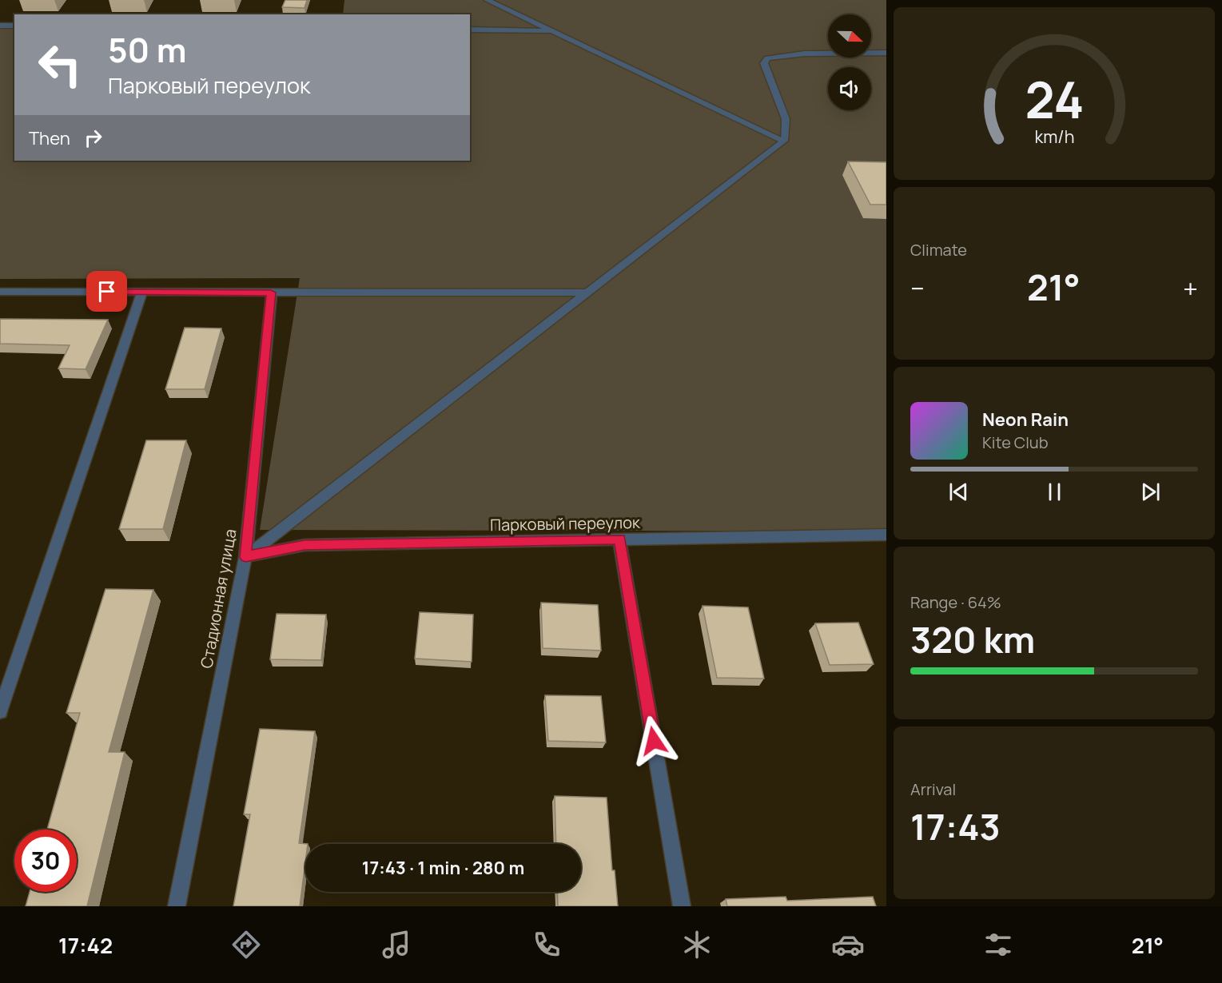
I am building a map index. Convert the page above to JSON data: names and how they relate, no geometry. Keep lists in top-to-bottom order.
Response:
{
  "streets": {
    "street": ["Парковый переулок", "Стадионная улица"]
  },
  "crossings": [
    ["Парковый переулок", "Стадионная улица"]
  ],
  "north": "right",
  "page": {
    "turn": ["50 m", "Парковый переулок"],
    "then": "Then",
    "tile": [
      "Climate",
      ["Range · 64%", "320 km"],
      ["Arrival", "17:43"]
    ],
    "heat": ["−", "21°", "+"],
    "song": ["Neon Rain", "Kite Club"],
    "limit": "30",
    "trip": "17:43 · 1 min · 280 m",
    "tabs": ["17:42", "21°"],
    "gauge": ["24", "km/h"]
  }
}
